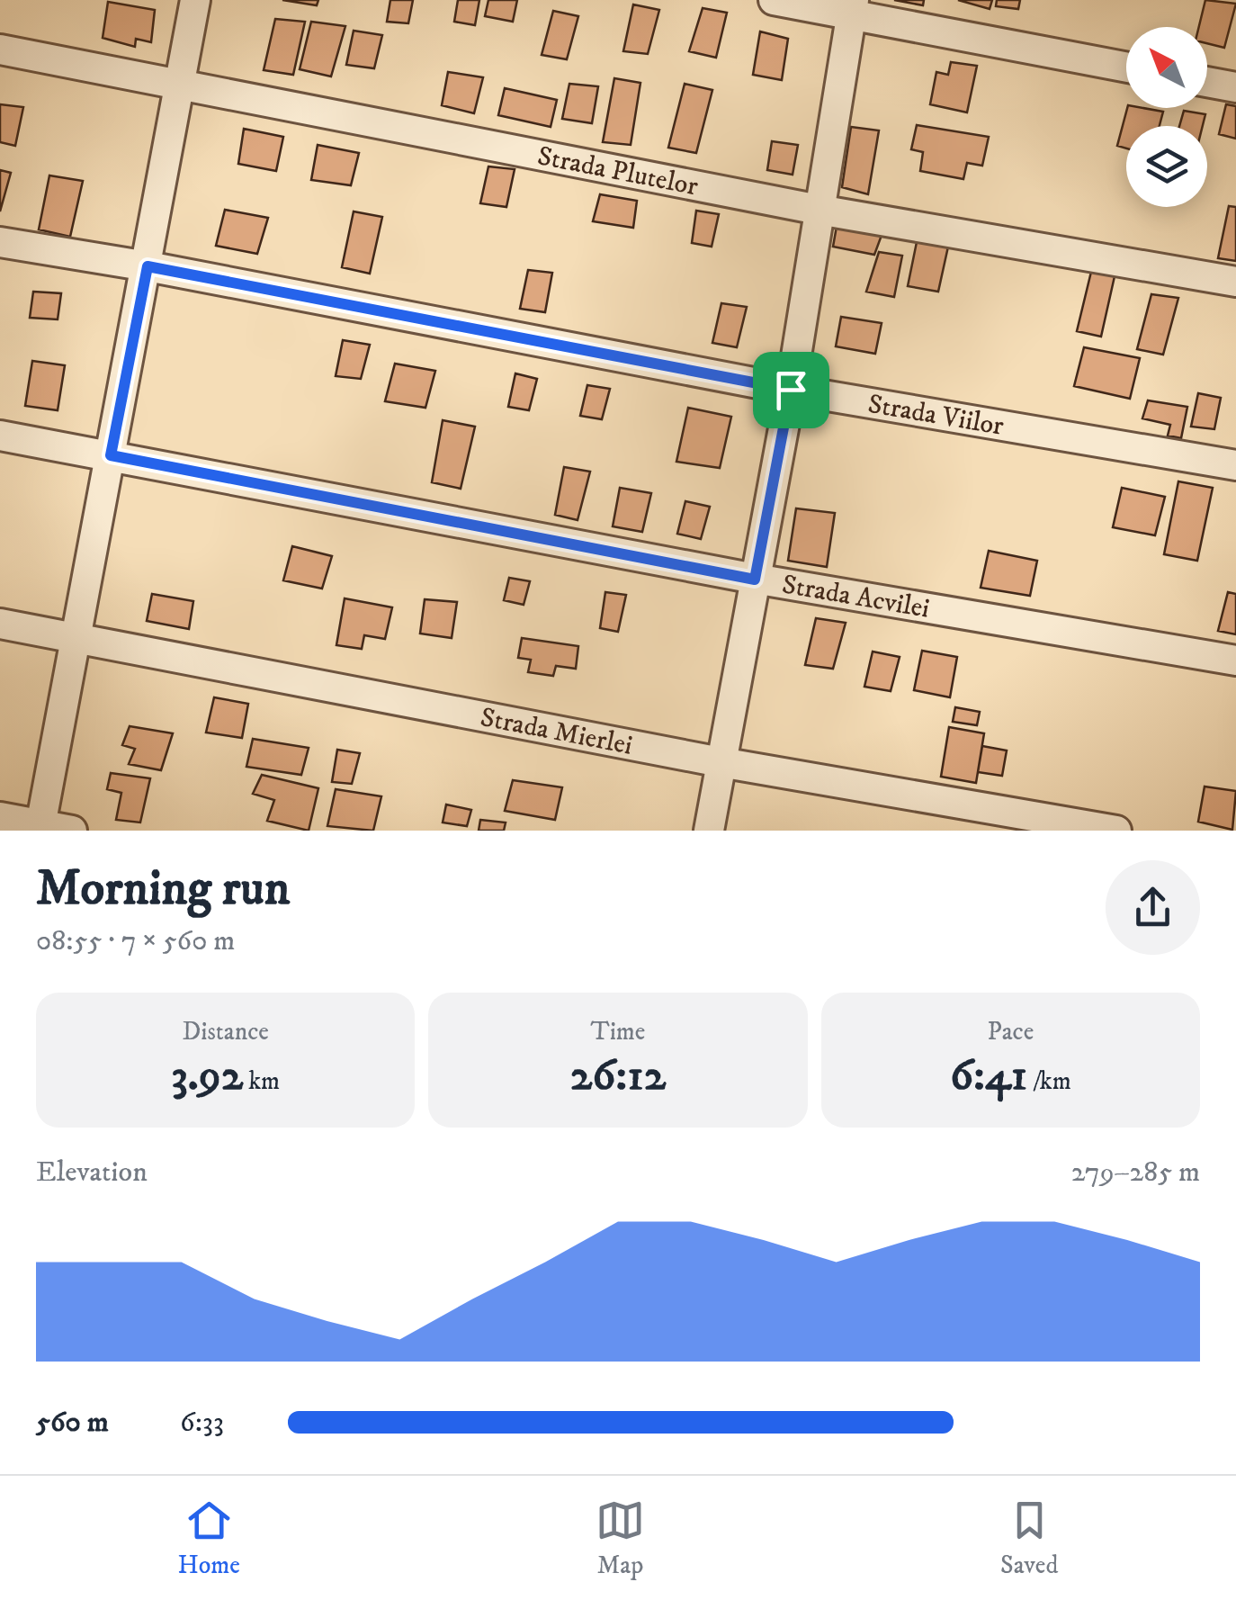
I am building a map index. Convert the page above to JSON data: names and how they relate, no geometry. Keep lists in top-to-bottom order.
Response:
{
  "streets": {
    "street": [
      "Strada Plutelor",
      "Strada Viilor",
      "Strada Acvilei",
      "Strada Mierlei"
    ]
  },
  "north": "top left",
  "page": {
    "heading": ["Morning run", "08:55 · 7 × 560 m"],
    "stats": [
      ["Distance", "3.92 km"],
      ["Time", "26:12"],
      ["Pace", "6:41 /km"]
    ],
    "chart": ["Elevation", "279–285 m"],
    "list": [
      {
        "name": "560 m",
        "note": "6:33"
      }
    ],
    "tabs": ["Home", "Map", "Saved"]
  }
}
